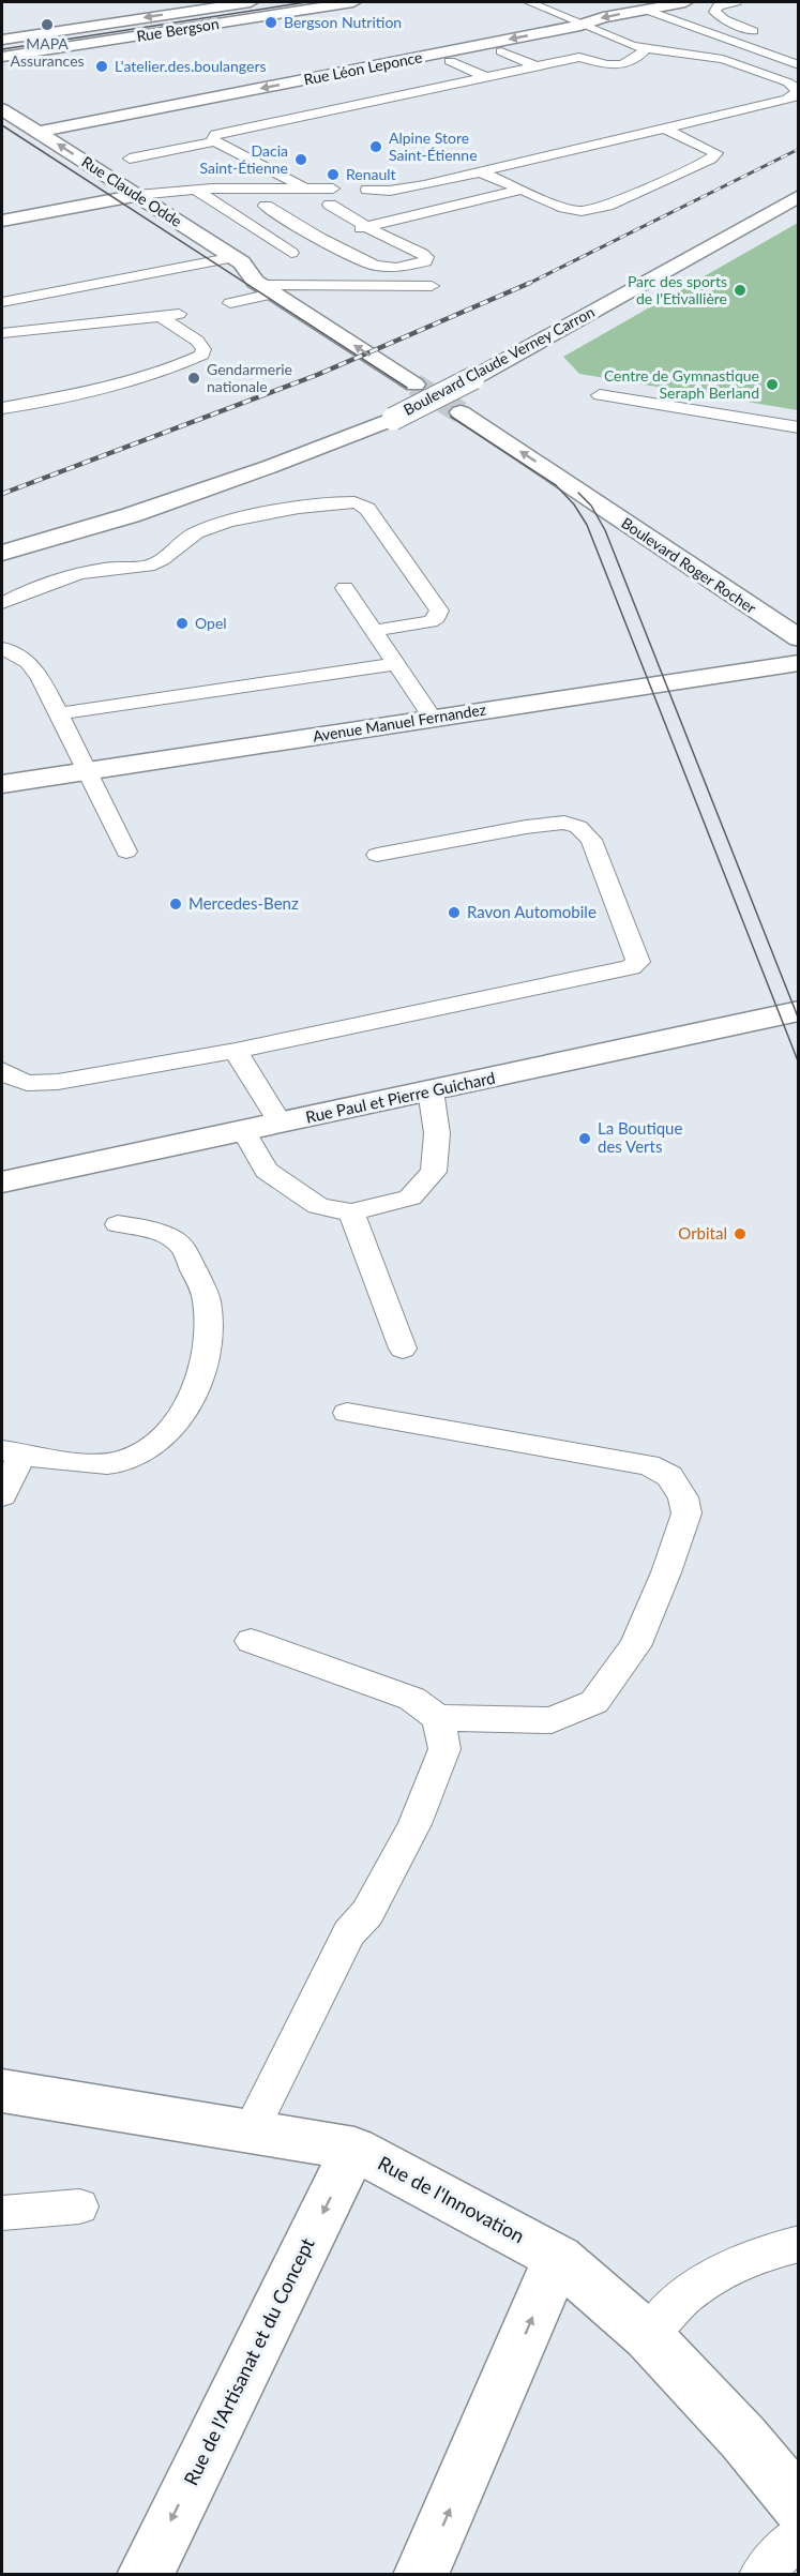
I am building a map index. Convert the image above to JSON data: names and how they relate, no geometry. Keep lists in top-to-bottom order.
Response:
{
  "streets": {
    "street": [
      "Rue Bergson",
      "Rue Léon Leponce",
      "Rue Claude Odde",
      "Boulevard Claude Verney Carron",
      "Boulevard Roger Rocher",
      "Avenue Manuel Fernandez",
      "Rue Paul et Pierre Guichard",
      "Rue de l'Innovation",
      "Rue de l'Artisanat et du Concept"
    ]
  },
  "crossings": [
    ["Rue Léon Leponce", "Rue Claude Odde"],
    ["Rue de l'Innovation", "Rue de l'Artisanat et du Concept"]
  ],
  "one_way": ["Rue Léon Leponce", "Rue Claude Odde", "Boulevard Roger Rocher"],
  "places": [
    "Bergson Nutrition",
    "MAPA Assurances",
    "L'atelier.des.boulangers",
    "Alpine Store Saint-Étienne",
    "Dacia Saint-Étienne",
    "Renault",
    "Parc des sports de l'Etivallière",
    "Gendarmerie nationale",
    "Centre de Gymnastique Seraph Berland",
    "Opel",
    "Mercedes-Benz",
    "Ravon Automobile",
    "La Boutique des Verts",
    "Orbital"
  ]
}
